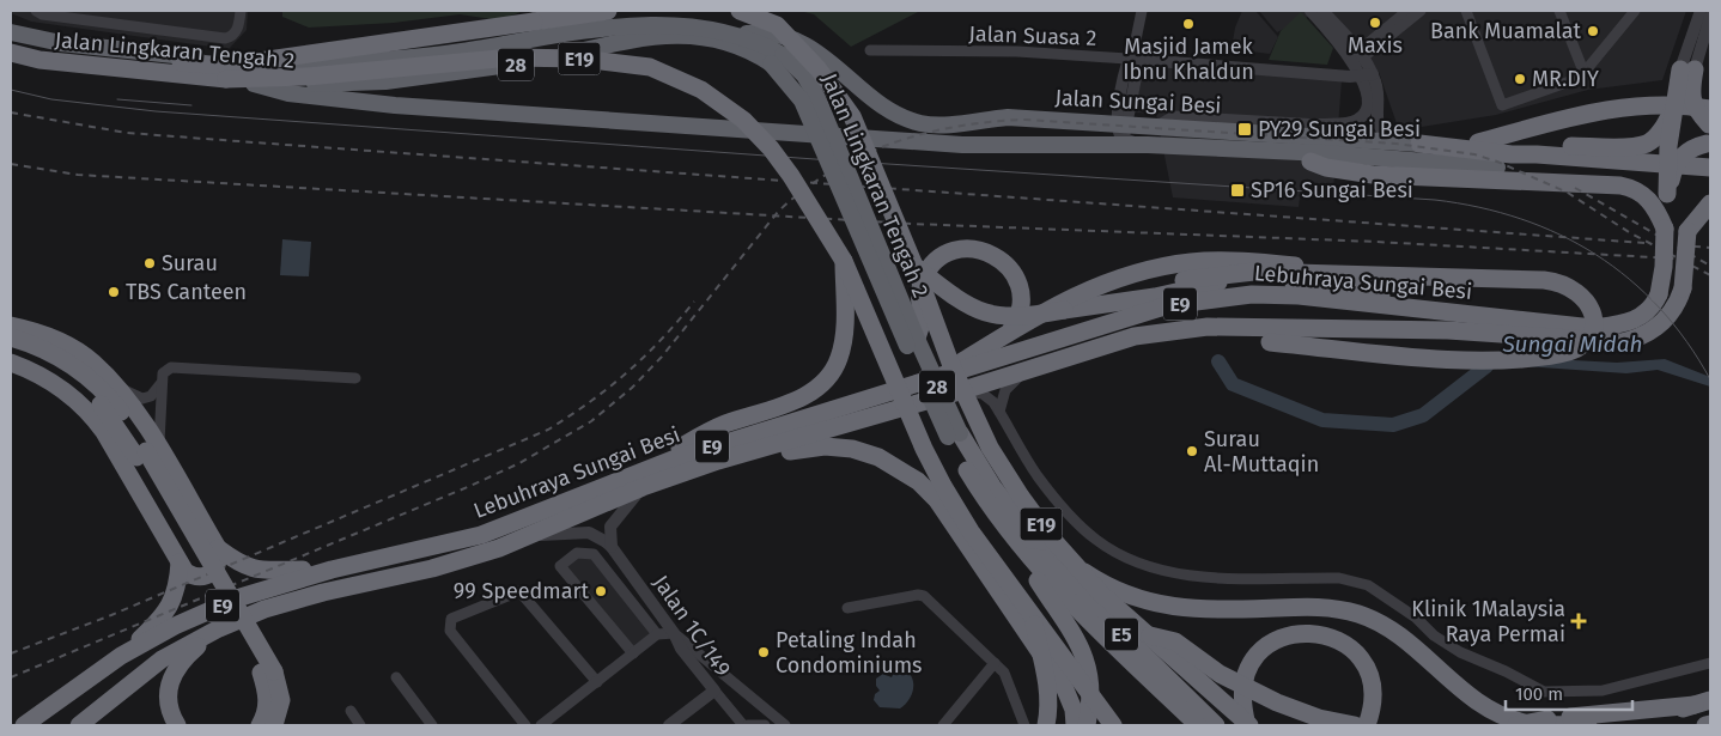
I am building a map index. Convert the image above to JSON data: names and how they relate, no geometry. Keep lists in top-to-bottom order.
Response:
{
  "streets": {
    "highway": [
      "Jalan Lingkaran Tengah 2",
      "E19",
      "28",
      "Jalan Sungai Besi",
      "Lebuhraya Sungai Besi",
      "E9",
      "E5"
    ],
    "street": ["Jalan Suasa 2", "Jalan 1C/149"]
  },
  "crossings": [
    ["Jalan Lingkaran Tengah 2", "E19"],
    ["Jalan Lingkaran Tengah 2", "Jalan Sungai Besi"],
    ["Jalan Lingkaran Tengah 2", "E5"],
    ["Lebuhraya Sungai Besi", "Jalan 1C/149"]
  ],
  "water": ["Sungai Midah"],
  "places": {
    "other": [
      "Maxis",
      "Masjid Jamek Ibnu Khaldun",
      "Bank Muamalat",
      "MR.DIY",
      "Surau",
      "TBS Canteen",
      "Surau Al-Muttaqin",
      "99 Speedmart",
      "Petaling Indah Condominiums"
    ],
    "transit": ["PY29 Sungai Besi", "SP16 Sungai Besi"],
    "health": ["Klinik 1Malaysia Raya Permai"]
  },
  "scale_bar": "100 m"
}
